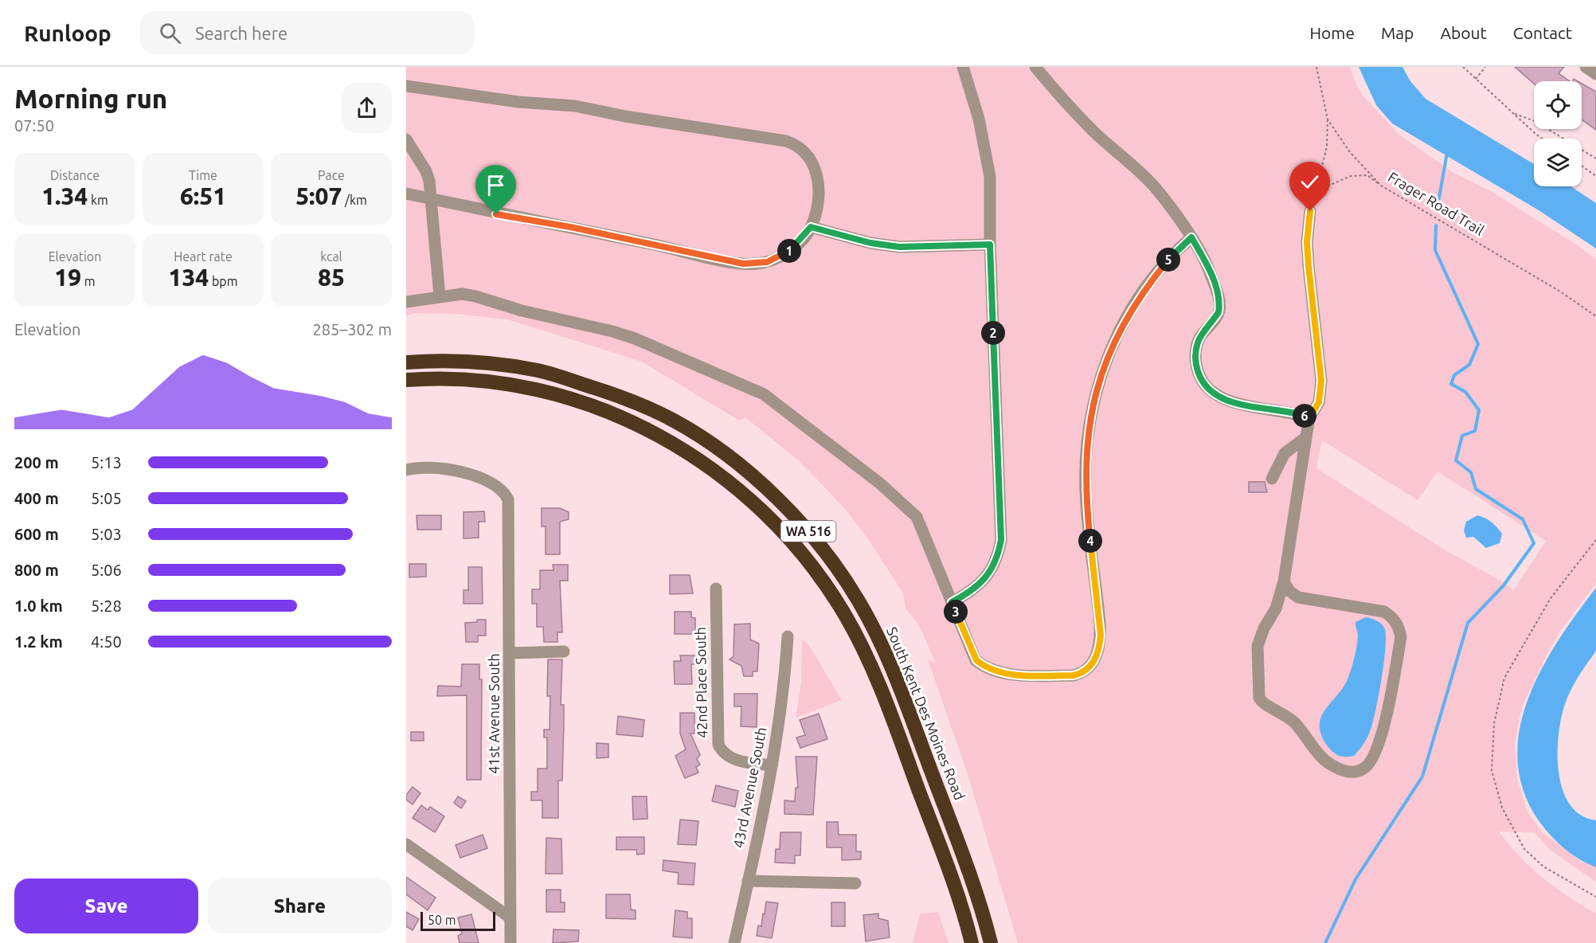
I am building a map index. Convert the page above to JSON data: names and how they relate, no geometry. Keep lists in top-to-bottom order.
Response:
{
  "streets": {
    "highway": ["WA 516", "South Kent Des Moines Road"],
    "street": ["42nd Place South", "41st Avenue South", "43rd Avenue South"],
    "path": ["Frager Road Trail"]
  },
  "crossings": [
    ["42nd Place South", "43rd Avenue South"]
  ],
  "scale_bar": "50 m",
  "page": {
    "header": "Runloop",
    "search": "Search here",
    "nav": [
      "Home",
      "Map",
      "About",
      "Contact"
    ],
    "heading": ["Morning run", "07:50"],
    "stats": [
      ["Distance", "1.34 km"],
      ["Time", "6:51"],
      ["Pace", "5:07 /km"],
      ["Elevation", "19 m"],
      ["Heart rate", "134 bpm"],
      ["kcal", "85"]
    ],
    "pins": [
      "1",
      "5",
      "2",
      "6",
      "4",
      "3"
    ],
    "chart": ["Elevation", "285–302 m"],
    "list": [
      {
        "name": "200 m",
        "note": "5:13"
      },
      {
        "name": "400 m",
        "note": "5:05"
      },
      {
        "name": "600 m",
        "note": "5:03"
      },
      {
        "name": "800 m",
        "note": "5:06"
      },
      {
        "name": "1.0 km",
        "note": "5:28"
      },
      {
        "name": "1.2 km",
        "note": "4:50"
      }
    ],
    "buttons": ["Save", "Share"],
    "scale": "50 m"
  }
}
